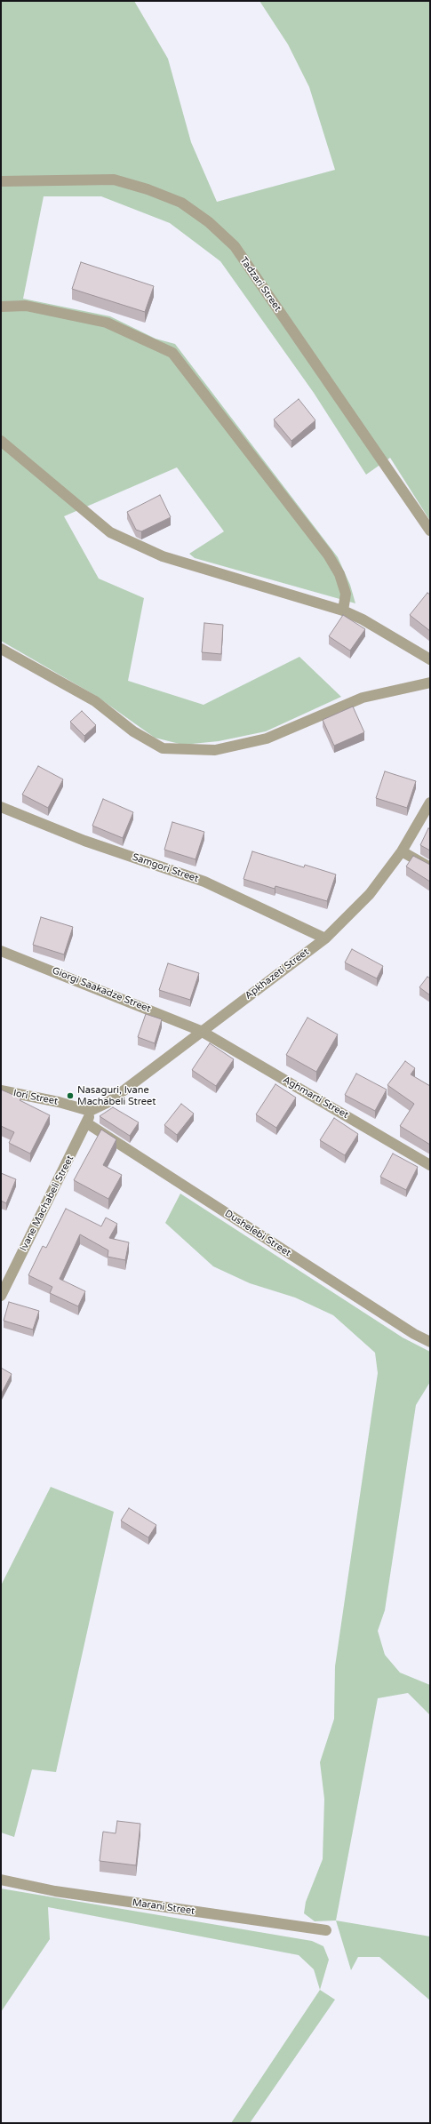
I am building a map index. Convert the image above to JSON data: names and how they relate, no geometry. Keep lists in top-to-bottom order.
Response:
{
  "streets": {
    "street": [
      "Tadzari Street",
      "Samgori Street",
      "Apkhazeti Street",
      "Giorgi Saakadze Street",
      "Iori Street",
      "Aghmarti Street",
      "Ivane Machabeli Street",
      "Dushelebi Street",
      "Marani Street"
    ]
  },
  "crossings": [
    ["Samgori Street", "Apkhazeti Street"],
    ["Apkhazeti Street", "Giorgi Saakadze Street"],
    ["Apkhazeti Street", "Iori Street"],
    ["Apkhazeti Street", "Aghmarti Street"],
    ["Apkhazeti Street", "Ivane Machabeli Street"],
    ["Giorgi Saakadze Street", "Aghmarti Street"],
    ["Iori Street", "Ivane Machabeli Street"],
    ["Ivane Machabeli Street", "Dushelebi Street"]
  ],
  "places": ["Nasaguri, Ivane Machabeli Street"]
}
